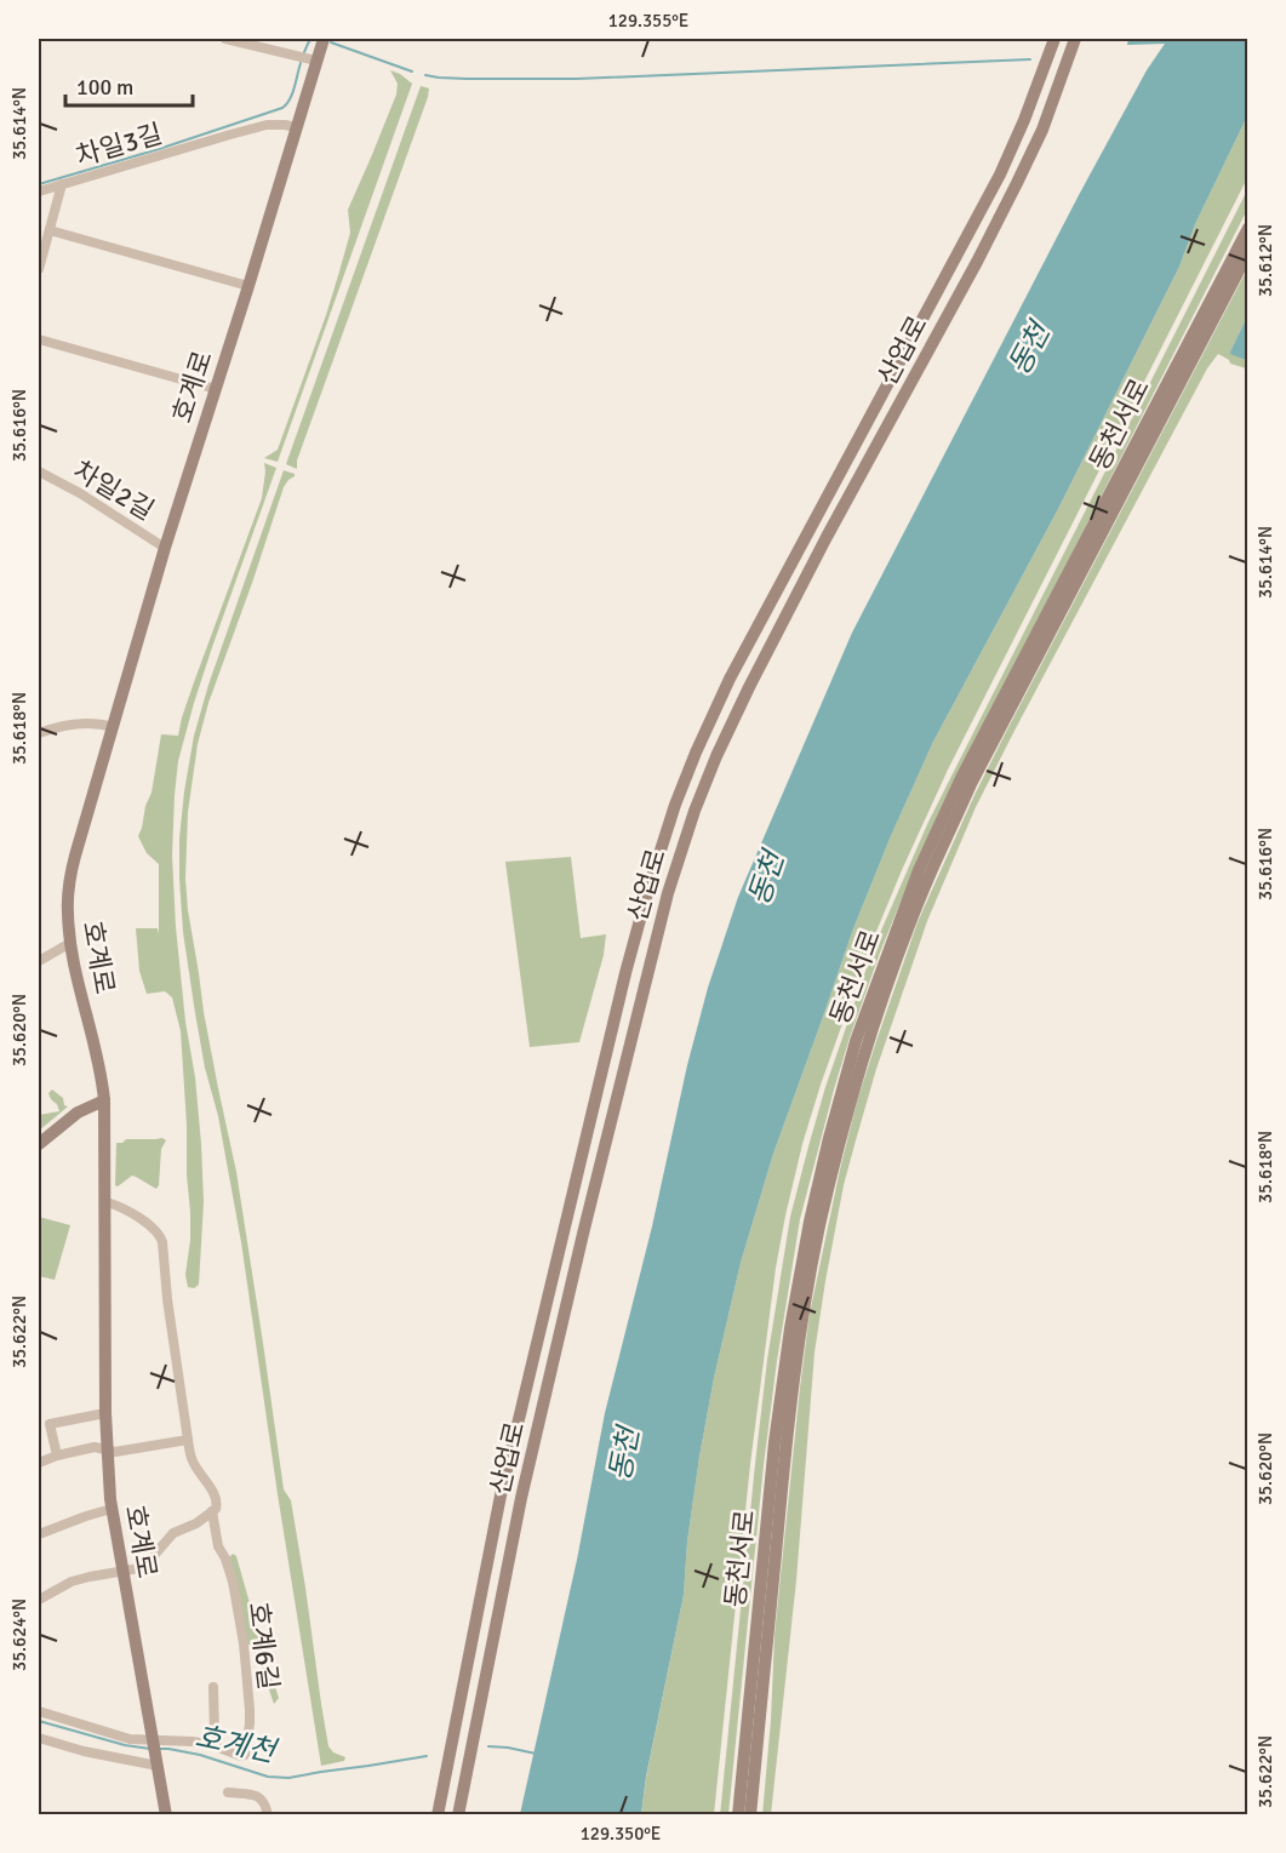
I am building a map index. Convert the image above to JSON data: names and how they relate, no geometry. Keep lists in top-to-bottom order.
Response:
{
  "streets": {
    "main road": ["산업로", "호계로", "동천서로"],
    "street": ["차일3길", "차일2길", "호계6길"]
  },
  "crossings": [
    ["차일3길", "호계로"],
    ["호계로", "차일2길"],
    ["호계로", "호계6길"]
  ],
  "water": ["동천", "호계천"],
  "scale_bar": "100 m",
  "coordinates": [
    "129.355°E",
    "35.614°N",
    "35.612°N",
    "35.616°N",
    "35.618°N",
    "35.620°N",
    "35.622°N",
    "35.624°N",
    "129.350°E"
  ]
}
